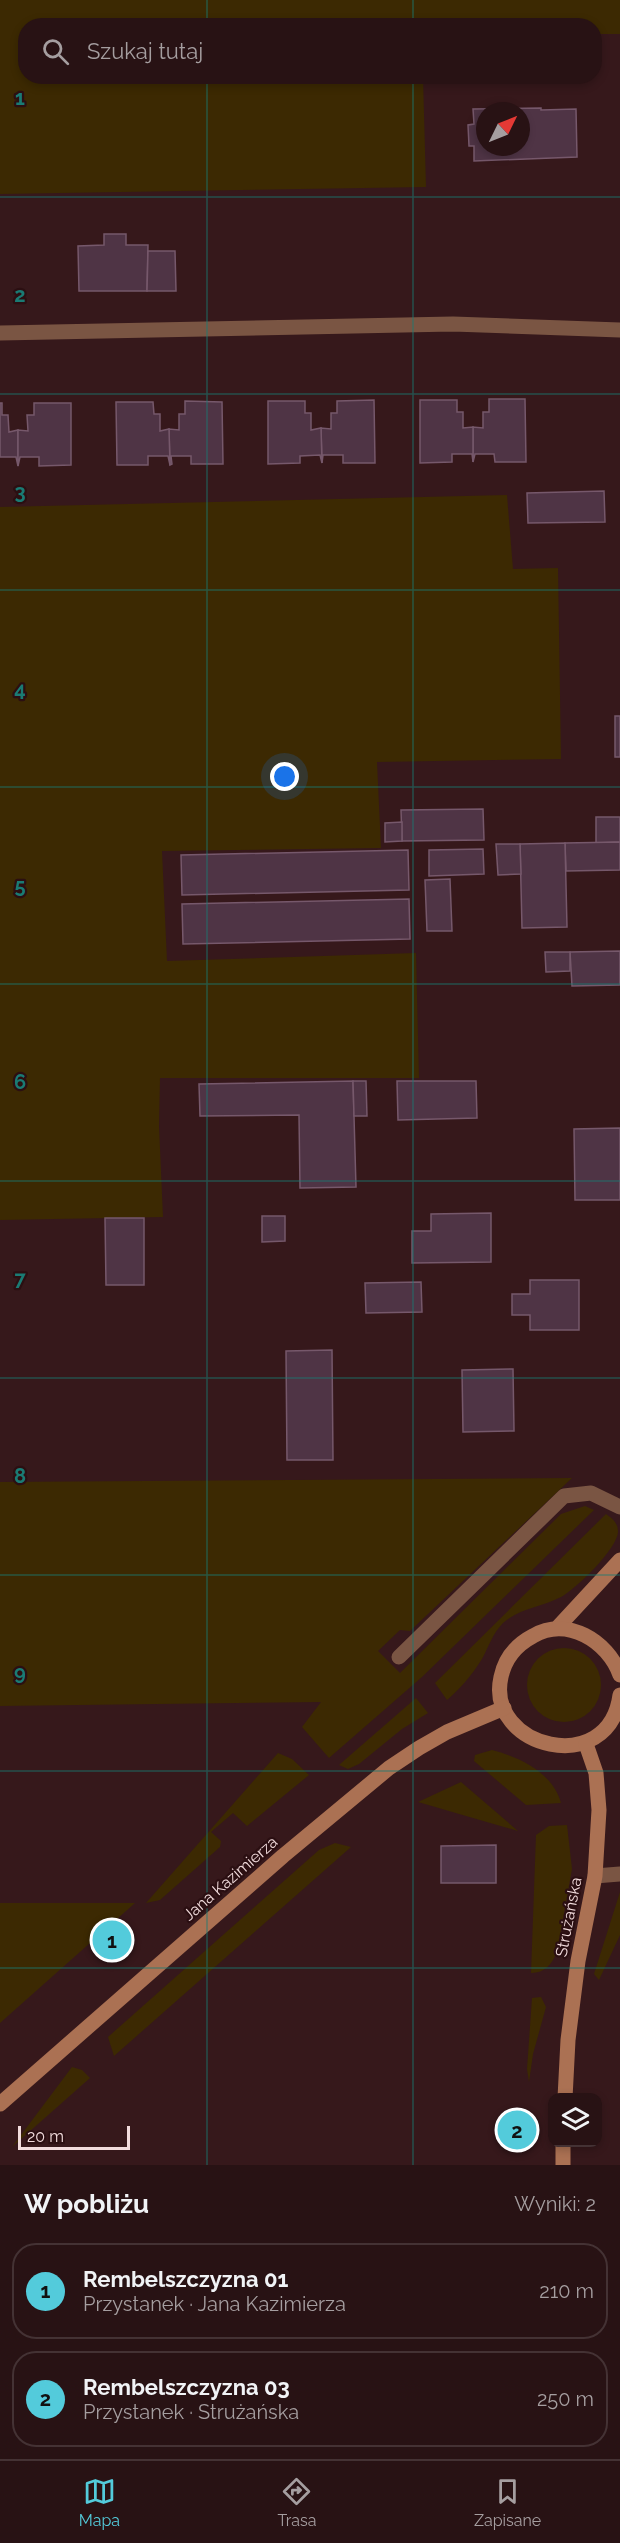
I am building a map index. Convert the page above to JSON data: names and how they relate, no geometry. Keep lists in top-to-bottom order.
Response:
{
  "streets": {
    "main road": ["Jana Kazimierza", "Strużańska"]
  },
  "scale_bar": "20 m",
  "north": "top right",
  "page": {
    "search": "Szukaj tutaj",
    "pins": ["1", "2"],
    "scale": "20 m",
    "heading": ["W pobliżu", "Wyniki: 2"],
    "list": [
      {
        "mark": "1",
        "name": "Rembelszczyzna 01",
        "note": "Przystanek · Jana Kazimierza",
        "value": "210 m"
      },
      {
        "mark": "2",
        "name": "Rembelszczyzna 03",
        "note": "Przystanek · Strużańska",
        "value": "250 m"
      }
    ],
    "nav": ["Mapa", "Trasa", "Zapisane"]
  },
  "grid": {
    "rows": [
      "1",
      "2",
      "3",
      "4",
      "5",
      "6",
      "7",
      "8",
      "9"
    ]
  }
}
